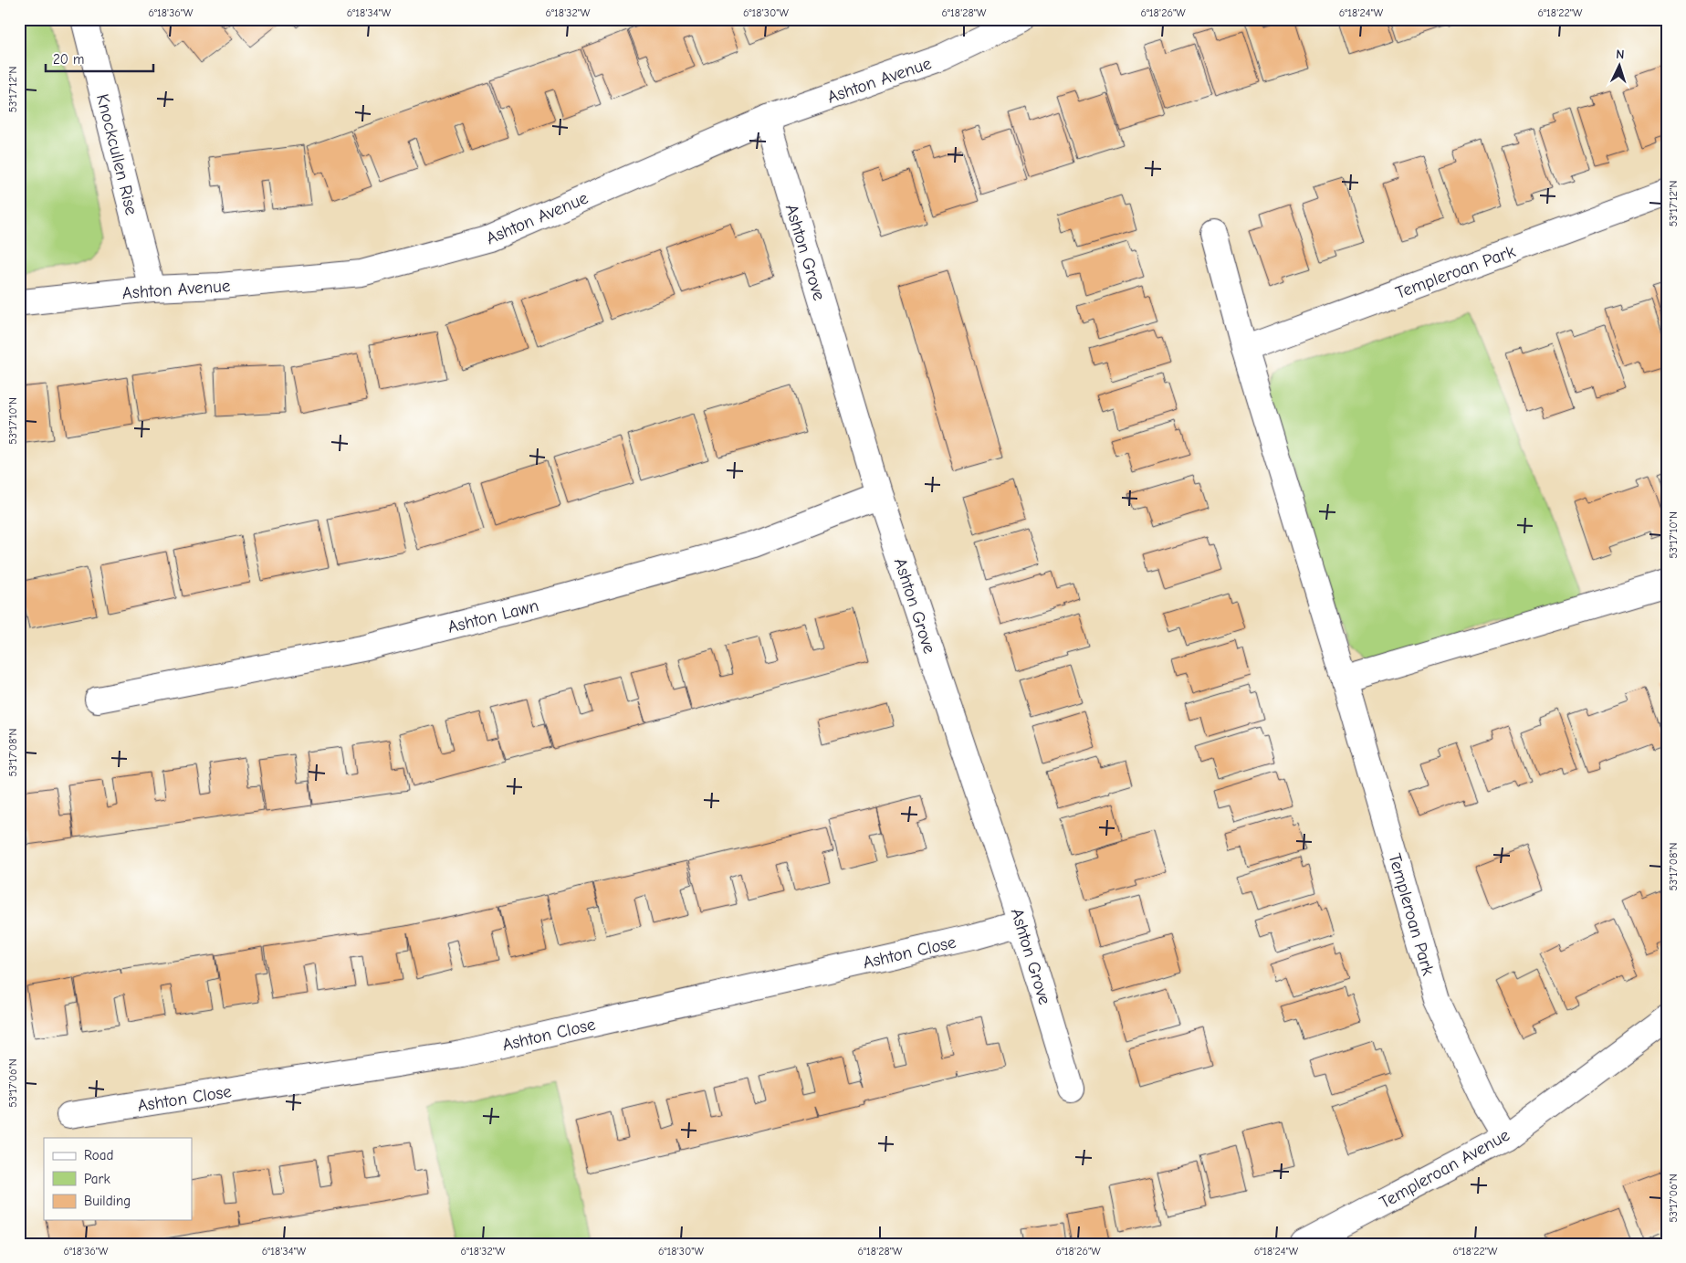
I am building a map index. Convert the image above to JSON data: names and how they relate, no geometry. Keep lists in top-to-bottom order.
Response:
{
  "streets": {
    "street": [
      "Ashton Avenue",
      "Knockcullen Rise",
      "Ashton Grove",
      "Templeroan Park",
      "Ashton Lawn",
      "Ashton Close",
      "Templeroan Avenue"
    ]
  },
  "crossings": [
    ["Ashton Avenue", "Knockcullen Rise"],
    ["Ashton Avenue", "Ashton Grove"],
    ["Ashton Grove", "Ashton Lawn"],
    ["Ashton Grove", "Ashton Close"],
    ["Templeroan Park", "Templeroan Avenue"]
  ],
  "legend": ["Road", "Park", "Building"],
  "scale_bar": "20 m",
  "north": "top",
  "coordinates": [
    "6°18'36\"W",
    "6°18'34\"W",
    "6°18'32\"W",
    "6°18'30\"W",
    "6°18'28\"W",
    "6°18'26\"W",
    "6°18'24\"W",
    "6°18'22\"W",
    "53°17'12\"N",
    "53°17'10\"N",
    "53°17'08\"N",
    "53°17'06\"N"
  ]
}
